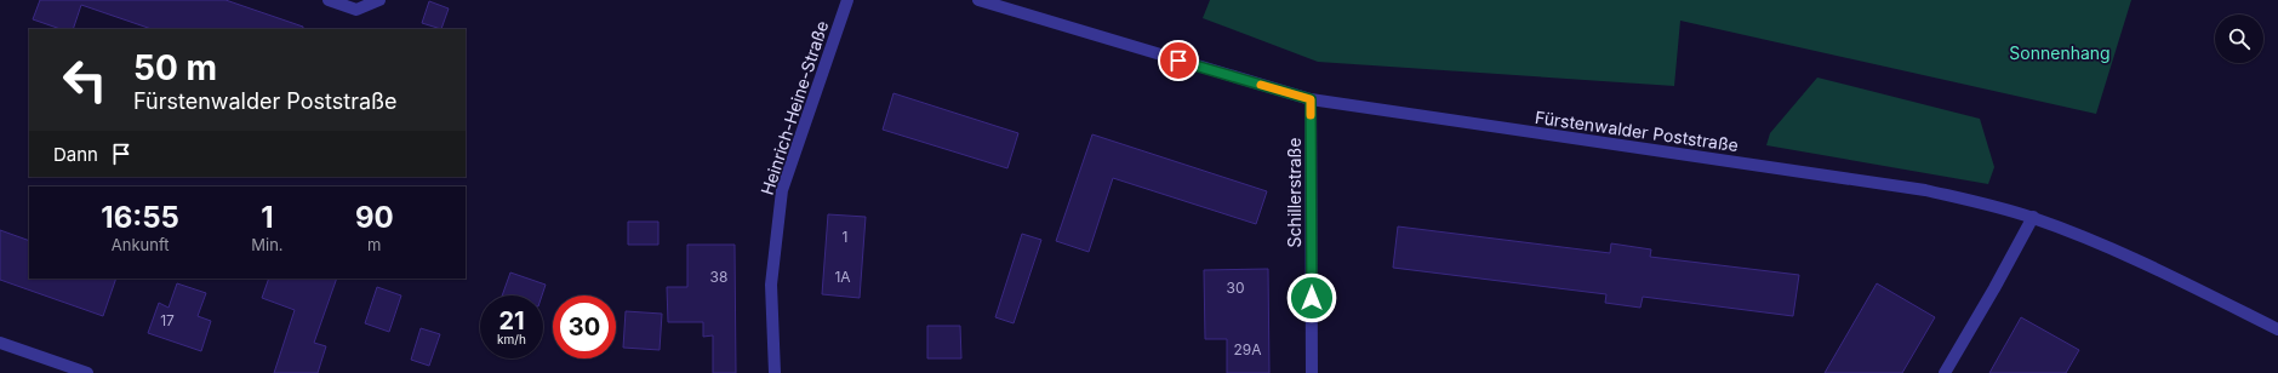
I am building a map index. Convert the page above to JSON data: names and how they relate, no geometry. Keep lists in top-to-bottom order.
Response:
{
  "streets": {
    "street": ["Heinrich-Heine-Straße", "Fürstenwalder Poststraße", "Schillerstraße"]
  },
  "crossings": [
    ["Fürstenwalder Poststraße", "Schillerstraße"]
  ],
  "parks": ["Sonnenhang"],
  "house_numbers": [
    "1",
    "38",
    "1A",
    "30",
    "17",
    "29A"
  ],
  "page": {
    "turn": ["50 m", "Fürstenwalder Poststraße"],
    "then": "Dann",
    "eta": [
      "16:55",
      "Ankunft",
      "1",
      "Min.",
      "90",
      "m"
    ],
    "speed": "21 km/h",
    "limit": "30"
  }
}
